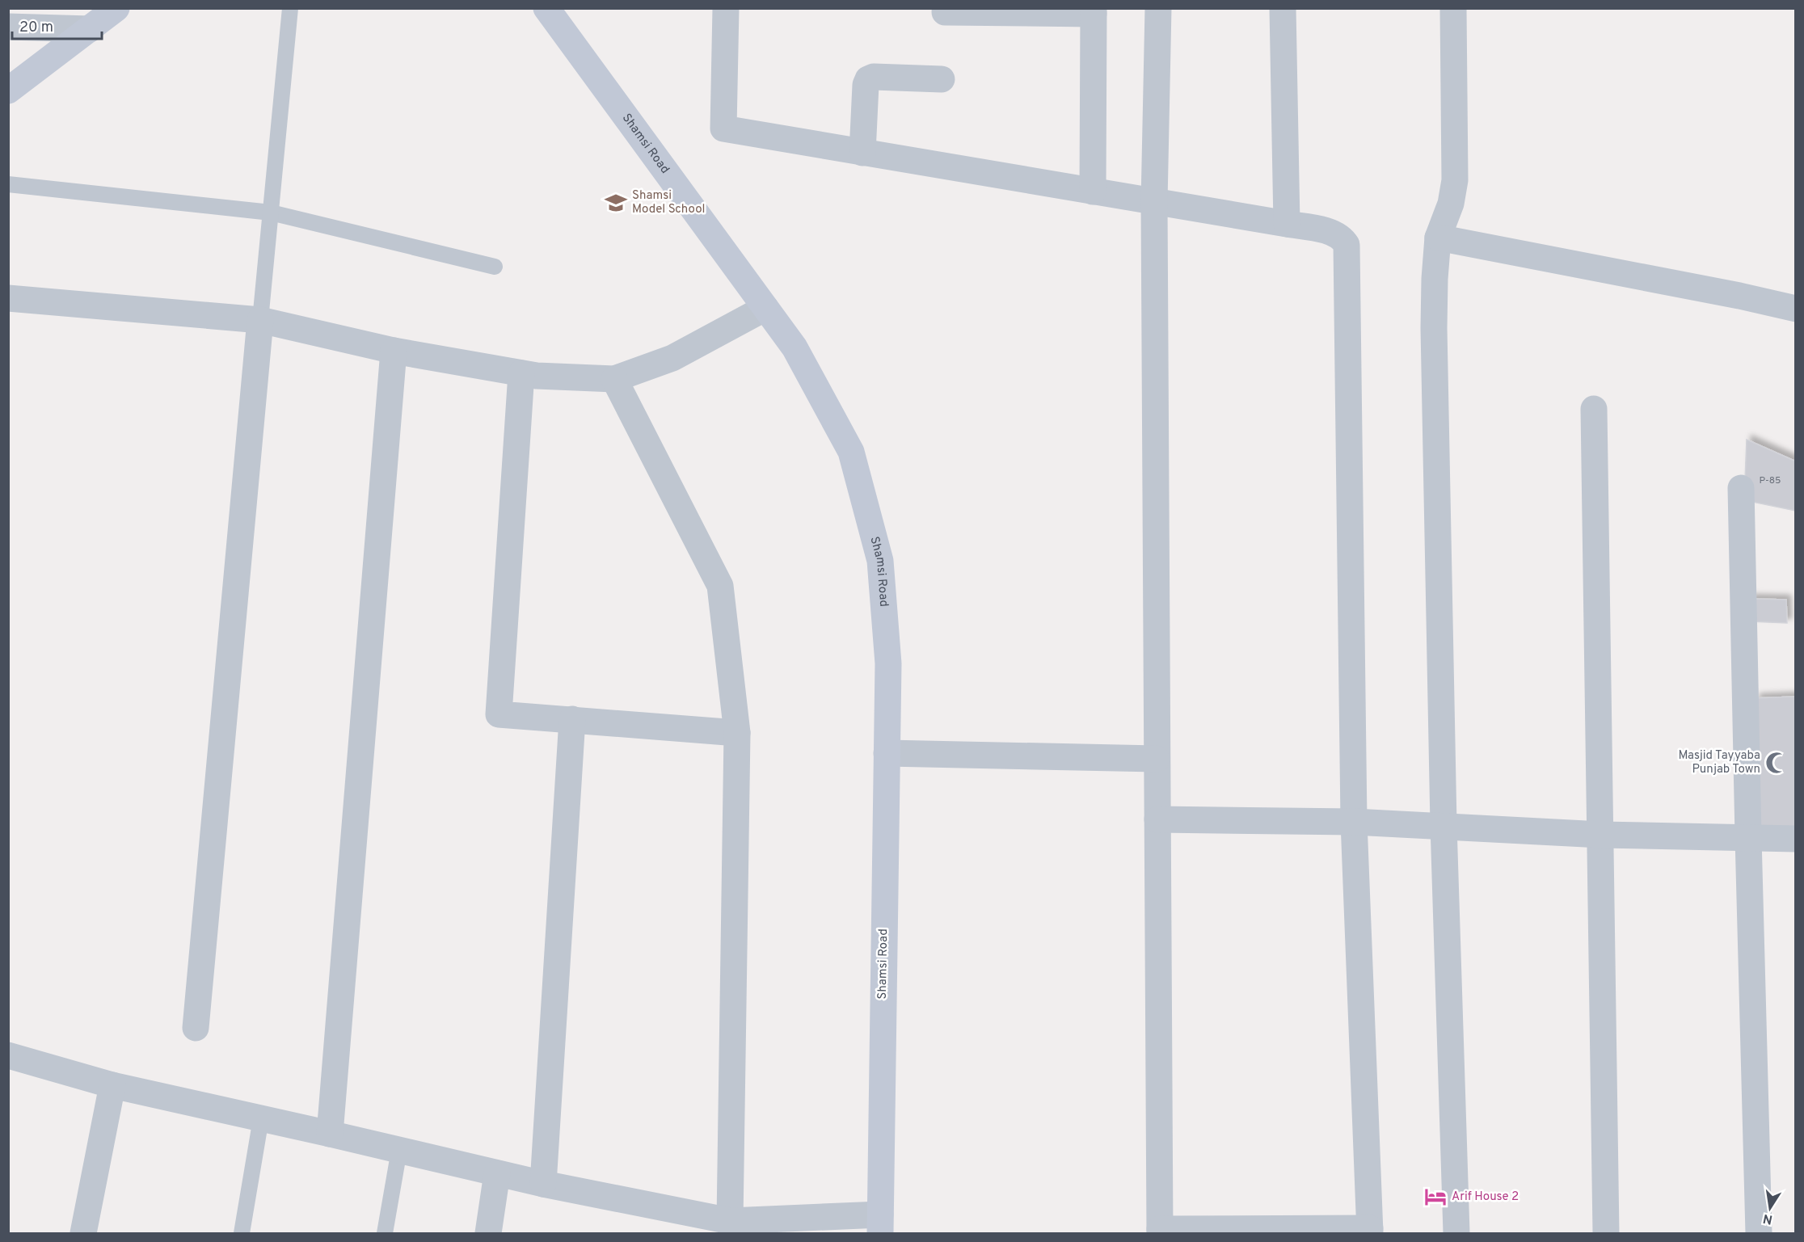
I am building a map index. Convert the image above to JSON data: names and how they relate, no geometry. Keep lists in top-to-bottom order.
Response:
{
  "streets": {
    "street": ["Shamsi Road"]
  },
  "places": {
    "school or university": ["Shamsi Model School"],
    "mosque": ["Masjid Tayyaba Punjab Town"],
    "hotel": ["Arif House 2"]
  },
  "house_numbers": ["P-85"],
  "scale_bar": "20 m",
  "north": "bottom"
}
